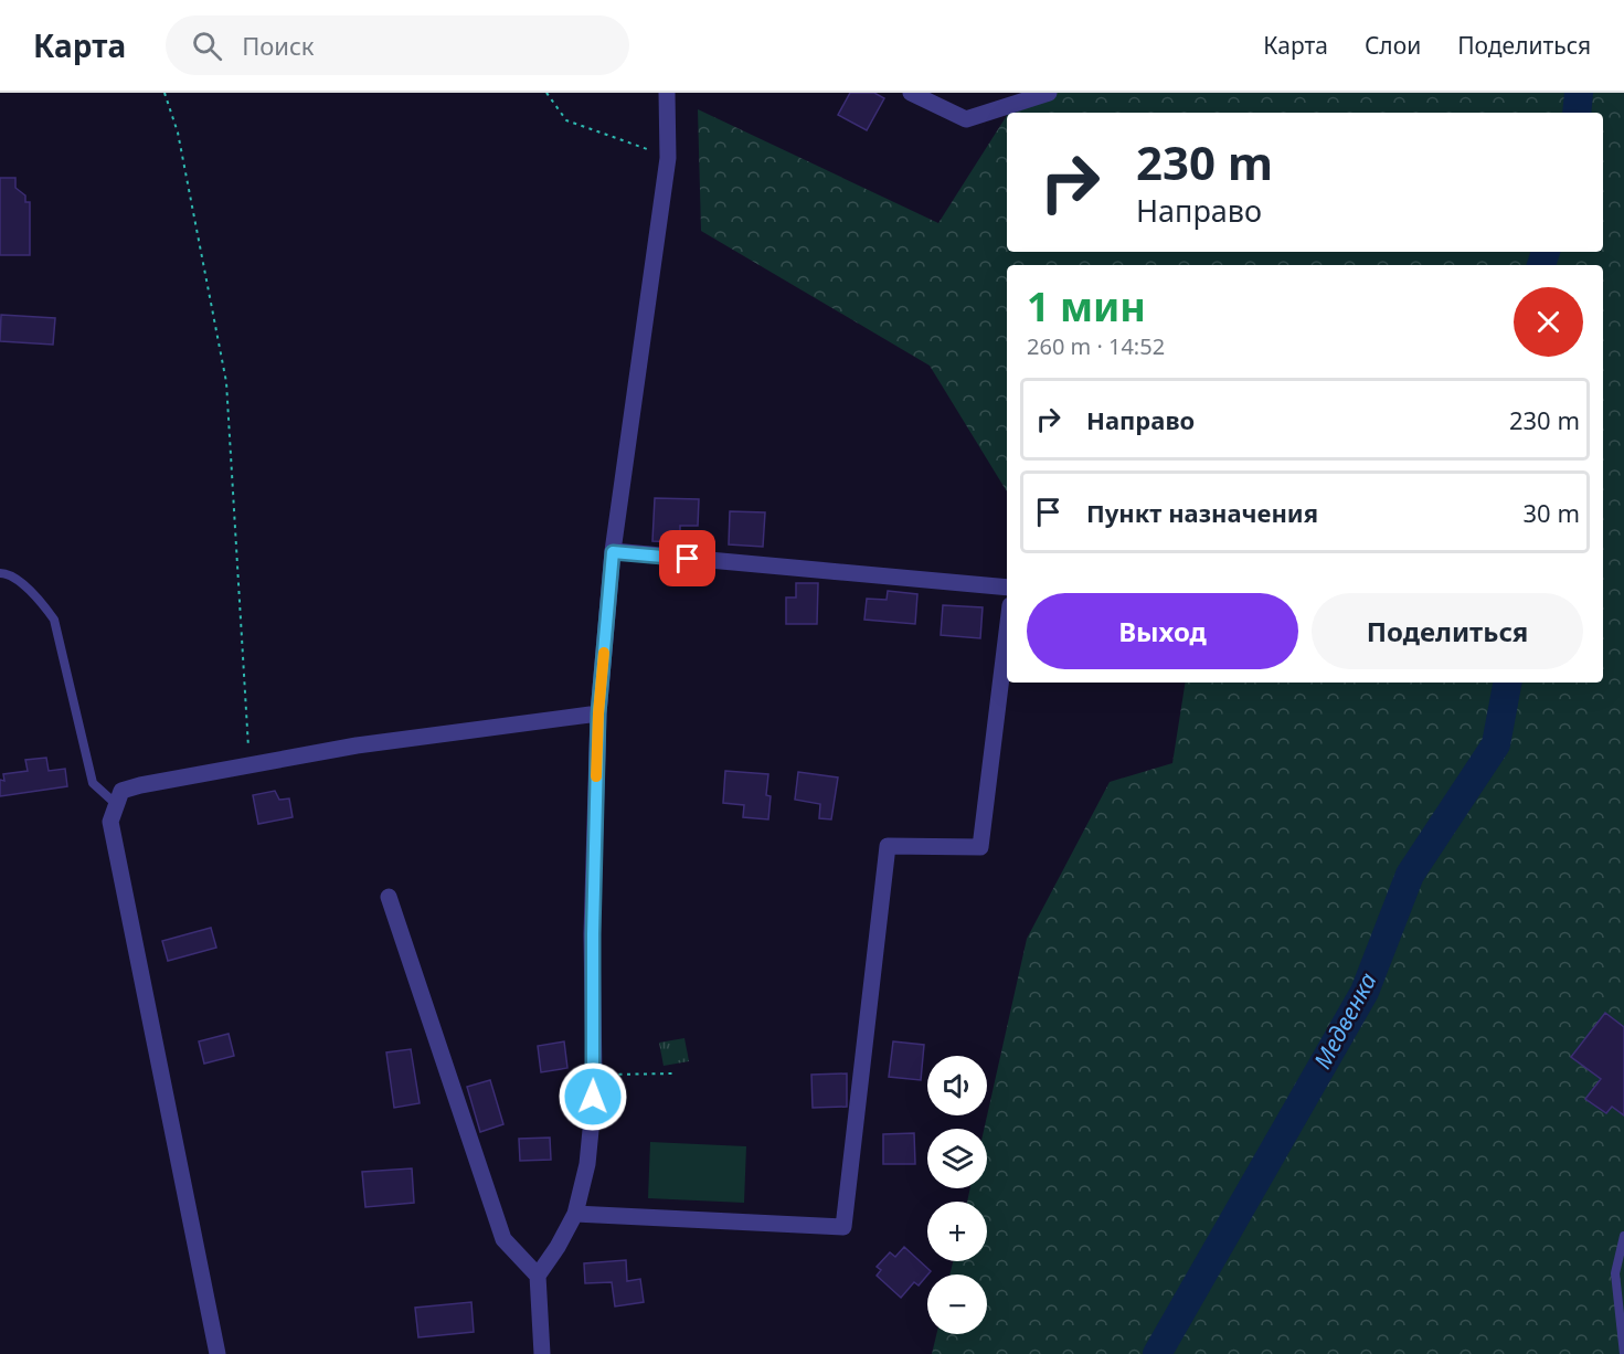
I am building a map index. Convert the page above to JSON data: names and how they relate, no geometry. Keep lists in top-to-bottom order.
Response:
{
  "water": ["Медвенка"],
  "page": {
    "header": "Карта",
    "search": "Поиск",
    "nav": ["Карта", "Слои", "Поделиться"],
    "turn": ["230 m", "Направо"],
    "heading": ["1 мин", "260 m · 14:52"],
    "list": [
      {
        "name": "Направо",
        "value": "230 m"
      },
      {
        "name": "Пункт назначения",
        "value": "30 m"
      }
    ],
    "buttons": ["Выход", "Поделиться"],
    "map_buttons": ["+", "−"]
  }
}
